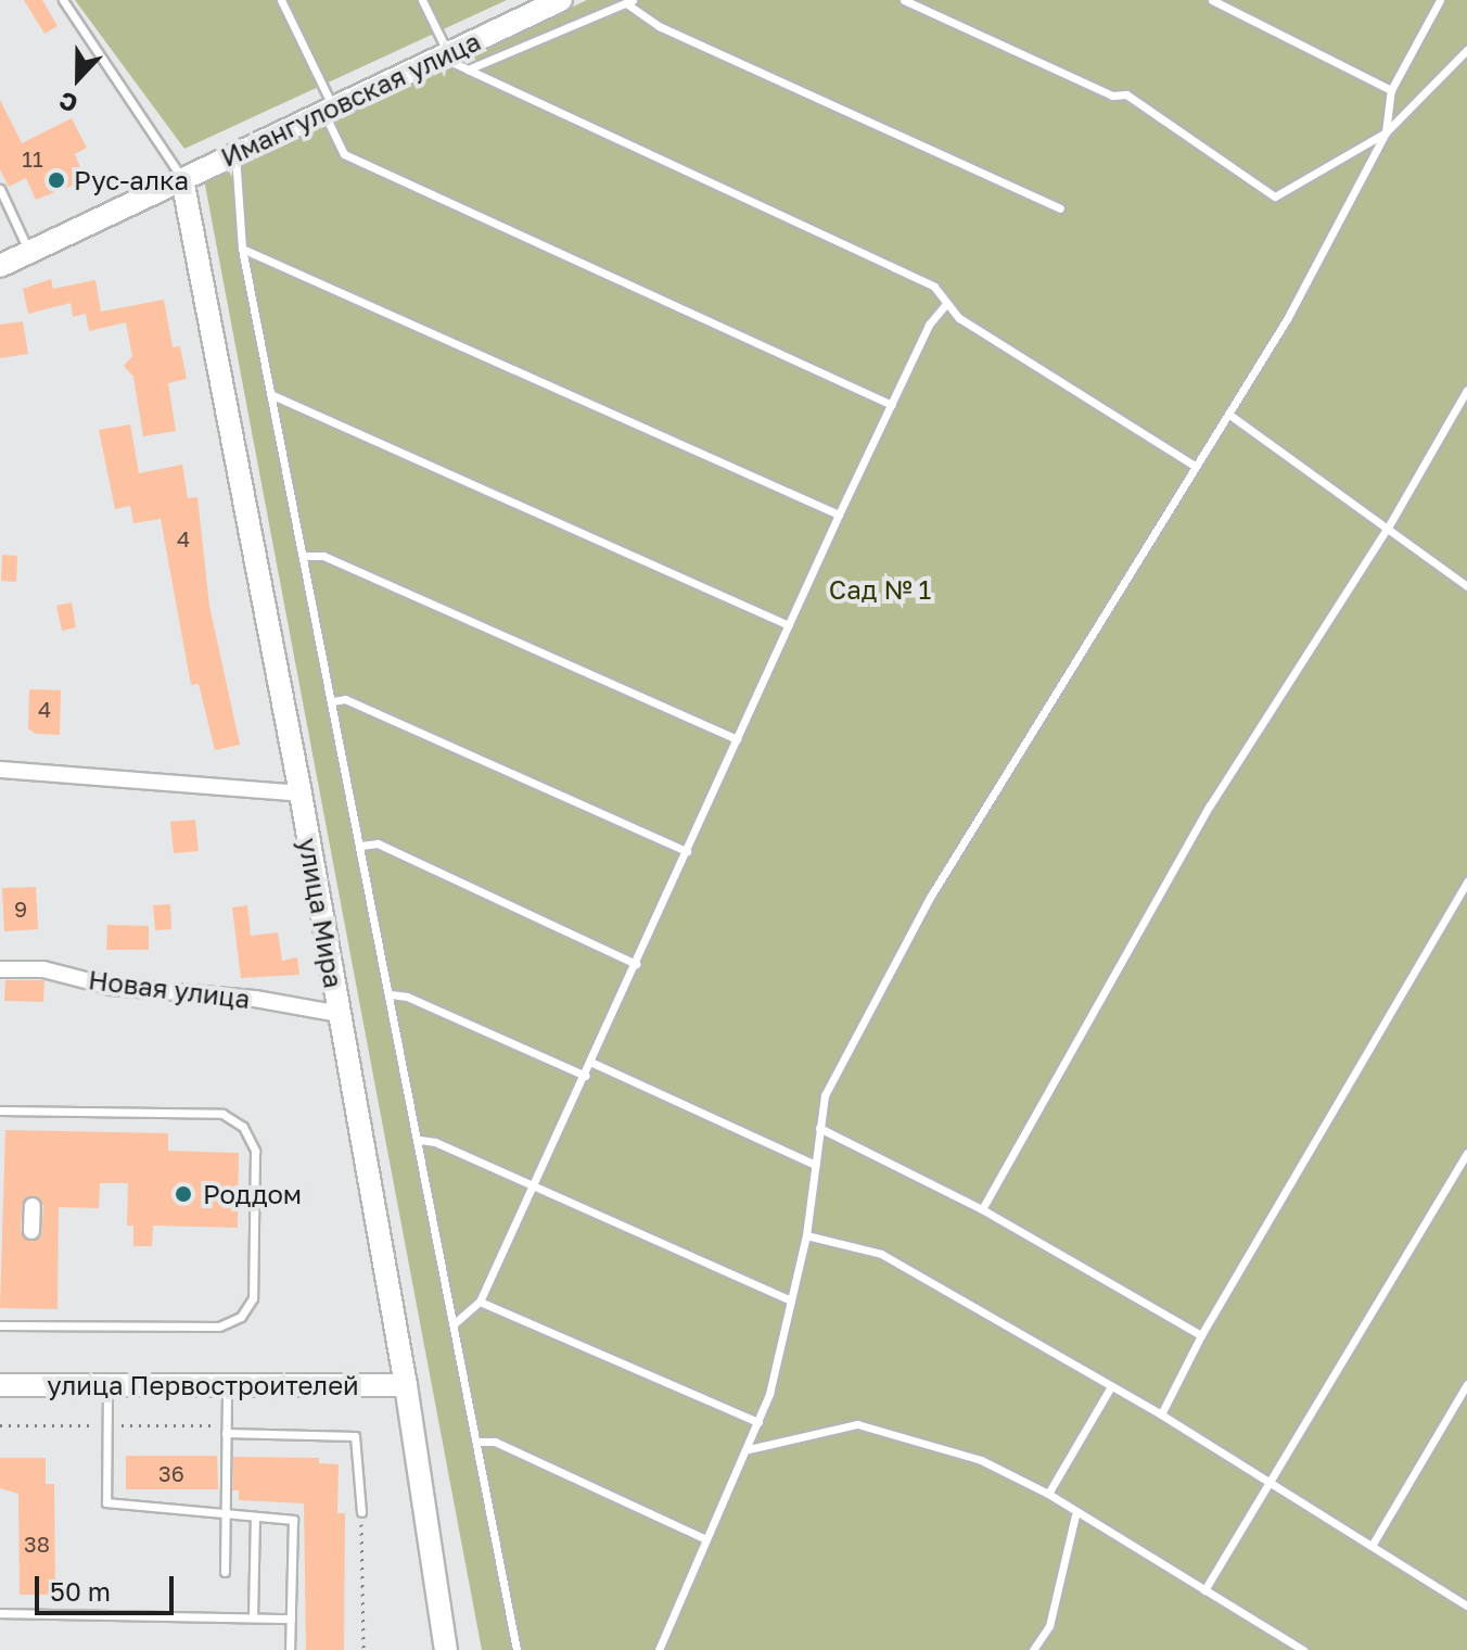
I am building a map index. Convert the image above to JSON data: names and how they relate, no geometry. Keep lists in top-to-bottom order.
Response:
{
  "streets": {
    "main road": ["Имангуловская улица", "улица Мира", "улица Первостроителей"],
    "street": ["Новая улица"]
  },
  "crossings": [
    ["Имангуловская улица", "улица Мира"],
    ["улица Мира", "Новая улица"],
    ["улица Мира", "улица Первостроителей"]
  ],
  "parks": ["Сад № 1"],
  "places": ["Рус-алка", "Роддом"],
  "house_numbers": [
    "11",
    "4",
    "4",
    "9",
    "36",
    "38"
  ],
  "scale_bar": "50 m",
  "north": "bottom"
}
